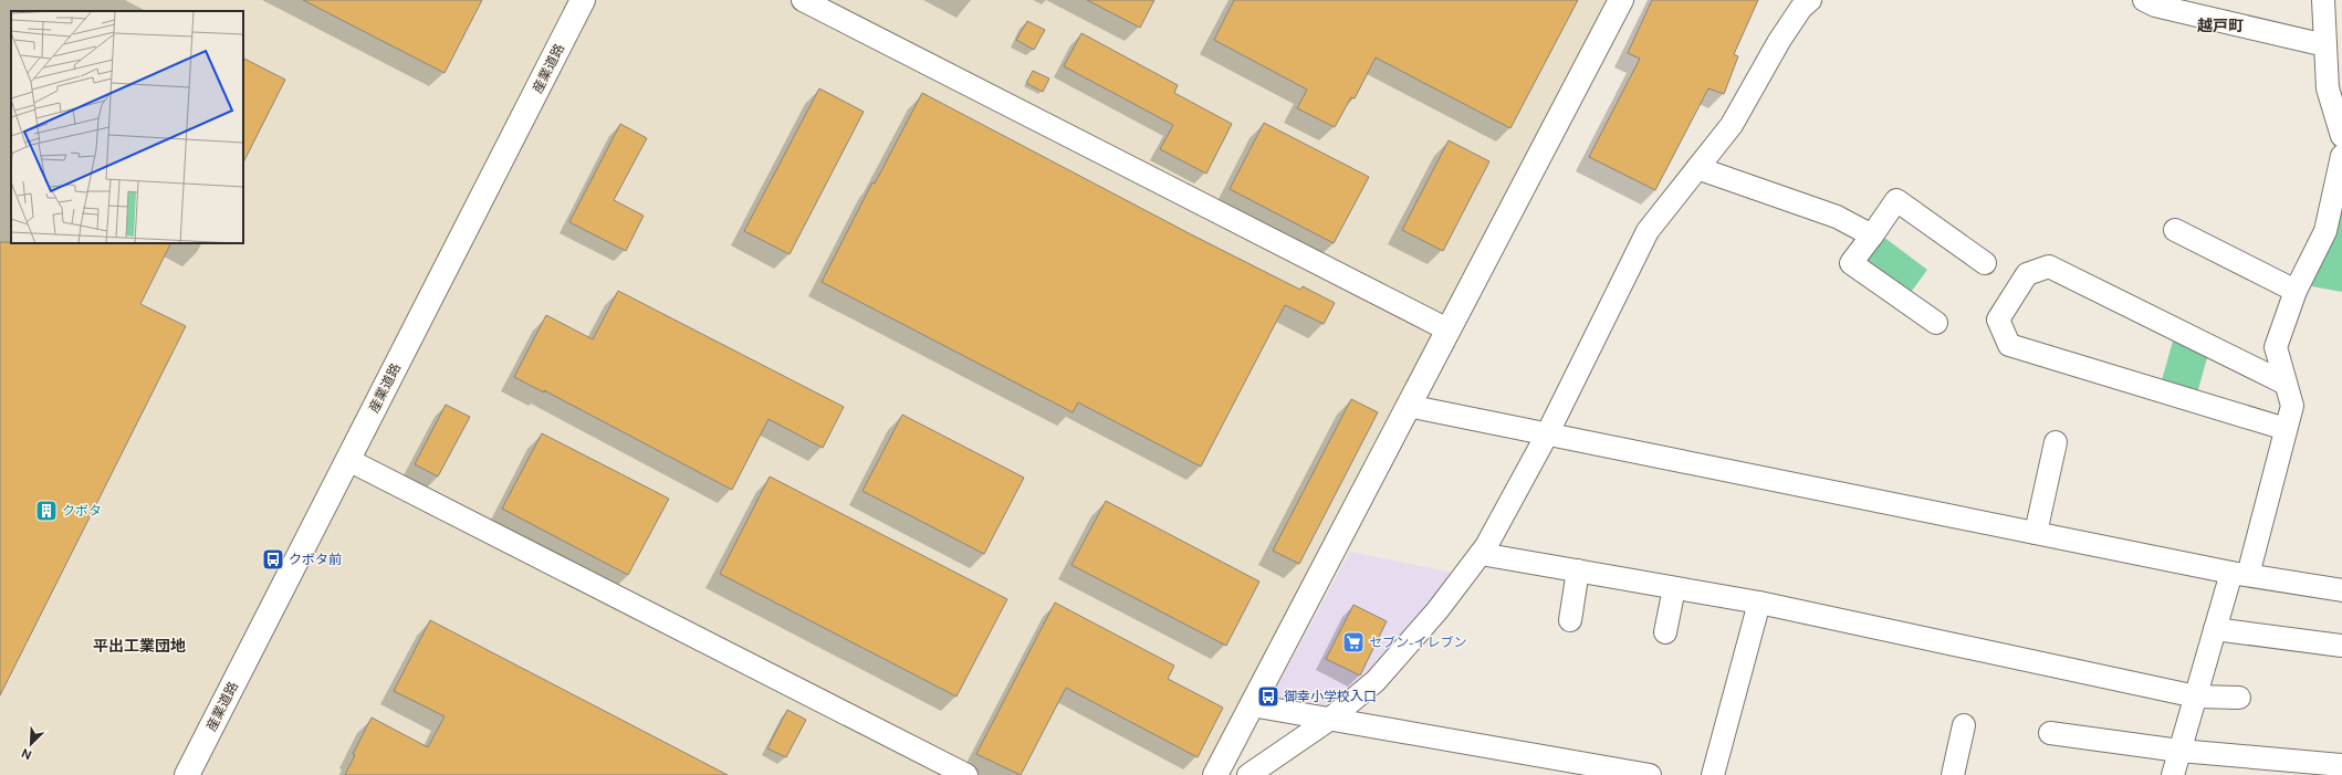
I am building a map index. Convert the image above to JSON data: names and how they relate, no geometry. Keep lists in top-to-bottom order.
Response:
{
  "streets": {
    "street": ["産業道路"]
  },
  "districts": ["越戸町", "平出工業団地"],
  "places": {
    "building": ["クボタ"],
    "bus stop": ["クボタ前", "御幸小学校入口"],
    "supermarket": ["セブン-イレブン"]
  },
  "north": "bottom left"
}
